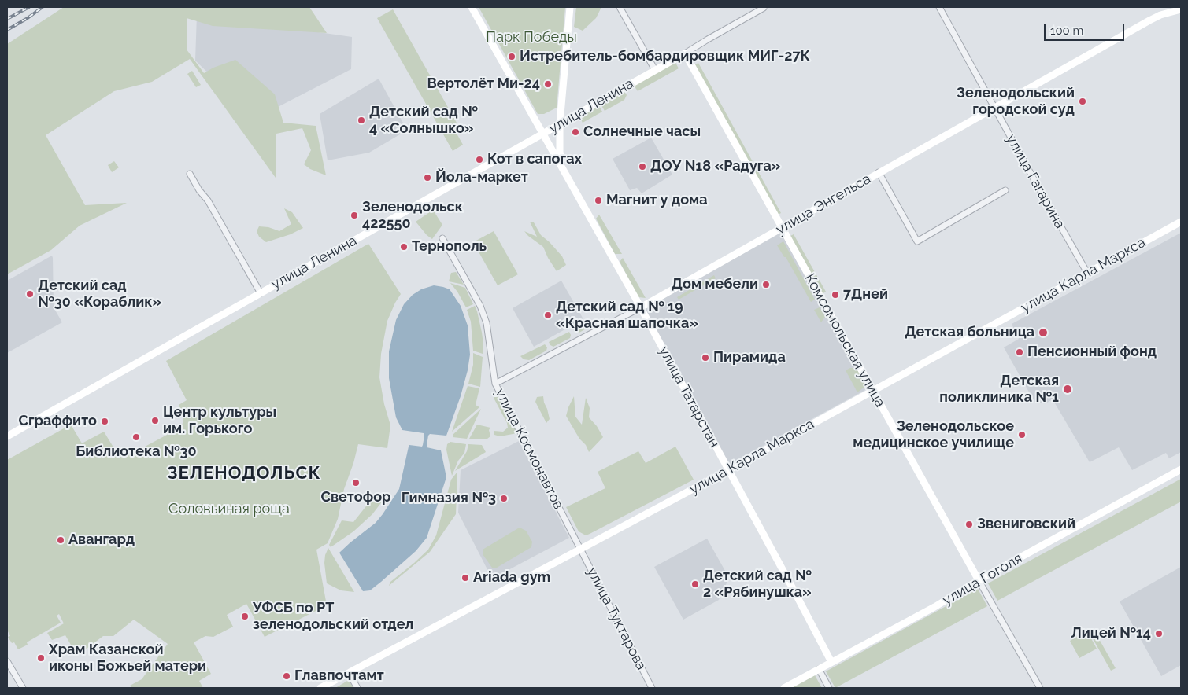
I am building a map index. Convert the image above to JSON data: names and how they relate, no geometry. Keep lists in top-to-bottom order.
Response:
{
  "streets": {
    "street": [
      "улица Ленина",
      "улица Гагарина",
      "улица Энгельса",
      "улица Карла Маркса",
      "Комсомольская улица",
      "улица Татарстан",
      "улица Космонавтов",
      "улица Гоголя",
      "улица Туктарова"
    ]
  },
  "crossings": [
    ["улица Ленина", "Комсомольская улица"],
    ["улица Ленина", "улица Татарстан"],
    ["улица Гагарина", "улица Энгельса"],
    ["улица Гагарина", "улица Карла Маркса"],
    ["улица Энгельса", "Комсомольская улица"],
    ["улица Энгельса", "улица Татарстан"],
    ["улица Энгельса", "улица Космонавтов"],
    ["улица Карла Маркса", "Комсомольская улица"],
    ["улица Карла Маркса", "улица Татарстан"],
    ["улица Карла Маркса", "улица Космонавтов"],
    ["улица Карла Маркса", "улица Туктарова"],
    ["Комсомольская улица", "улица Гоголя"],
    ["улица Татарстан", "улица Гоголя"],
    ["улица Космонавтов", "улица Туктарова"]
  ],
  "districts": ["ЗЕЛЕНОДОЛЬСК"],
  "parks": ["Парк Победы", "Соловьиная роща"],
  "places": [
    "Истребитель-бомбардировщик МИГ-27К",
    "Вертолёт Ми-24",
    "Зеленодольский городской суд",
    "Детский сад № 4 «Солнышко»",
    "Солнечные часы",
    "Кот в сапогах",
    "ДОУ N18 «Радуга»",
    "Йола-маркет",
    "Магнит у дома",
    "Зеленодольск 422550",
    "Тернополь",
    "Дом мебели",
    "Детский сад №30 «Кораблик»",
    "7Дней",
    "Детский сад № 19 «Красная шапочка»",
    "Детская больница",
    "Пенсионный фонд",
    "Пирамида",
    "Детская поликлиника №1",
    "Центр культуры им. Горького",
    "Сграффито",
    "Зеленодольское медицинское училище",
    "Библиотека №30",
    "Светофор",
    "Гимназия №3",
    "Звениговский",
    "Авангард",
    "Ariada gym",
    "Детский сад № 2 «Рябинушка»",
    "УФСБ по РТ зеленодольский отдел",
    "Лицей №14",
    "Храм Казанской иконы Божьей матери",
    "Главпочтамт"
  ],
  "scale_bar": "100 m"
}
